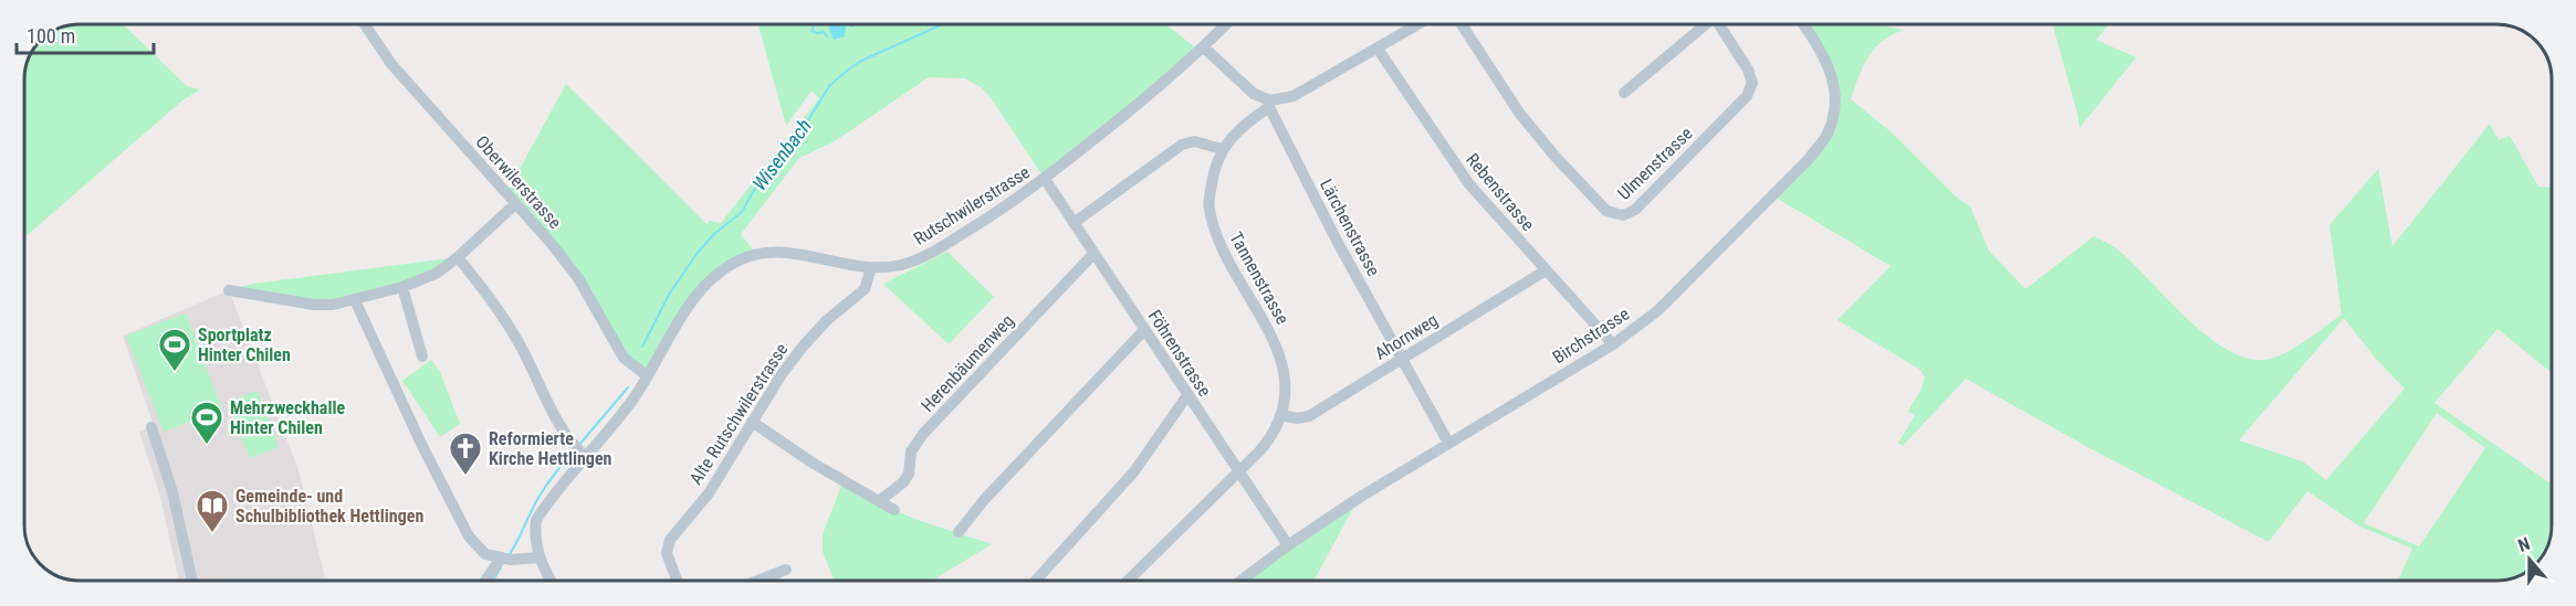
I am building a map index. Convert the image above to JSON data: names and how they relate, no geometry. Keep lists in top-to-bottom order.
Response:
{
  "streets": {
    "street": [
      "Ulmenstrasse",
      "Oberwilerstrasse",
      "Rebenstrasse",
      "Rutschwilerstrasse",
      "Lärchenstrasse",
      "Tannenstrasse",
      "Birchstrasse",
      "Ahornweg",
      "Föhrenstrasse",
      "Herenbäumenweg",
      "Alte Rutschwilerstrasse"
    ]
  },
  "crossings": [
    ["Oberwilerstrasse", "Rutschwilerstrasse"],
    ["Rebenstrasse", "Birchstrasse"],
    ["Rebenstrasse", "Ahornweg"],
    ["Rutschwilerstrasse", "Föhrenstrasse"],
    ["Rutschwilerstrasse", "Alte Rutschwilerstrasse"],
    ["Lärchenstrasse", "Tannenstrasse"],
    ["Lärchenstrasse", "Birchstrasse"],
    ["Lärchenstrasse", "Ahornweg"],
    ["Tannenstrasse", "Ahornweg"],
    ["Tannenstrasse", "Föhrenstrasse"],
    ["Birchstrasse", "Föhrenstrasse"],
    ["Föhrenstrasse", "Herenbäumenweg"]
  ],
  "water": ["Wisenbach"],
  "places": {
    "sports": ["Sportplatz Hinter Chilen", "Mehrzweckhalle Hinter Chilen"],
    "church": ["Reformierte Kirche Hettlingen"],
    "library": ["Gemeinde- und Schulbibliothek Hettlingen"]
  },
  "scale_bar": "100 m",
  "north": "top"
}
